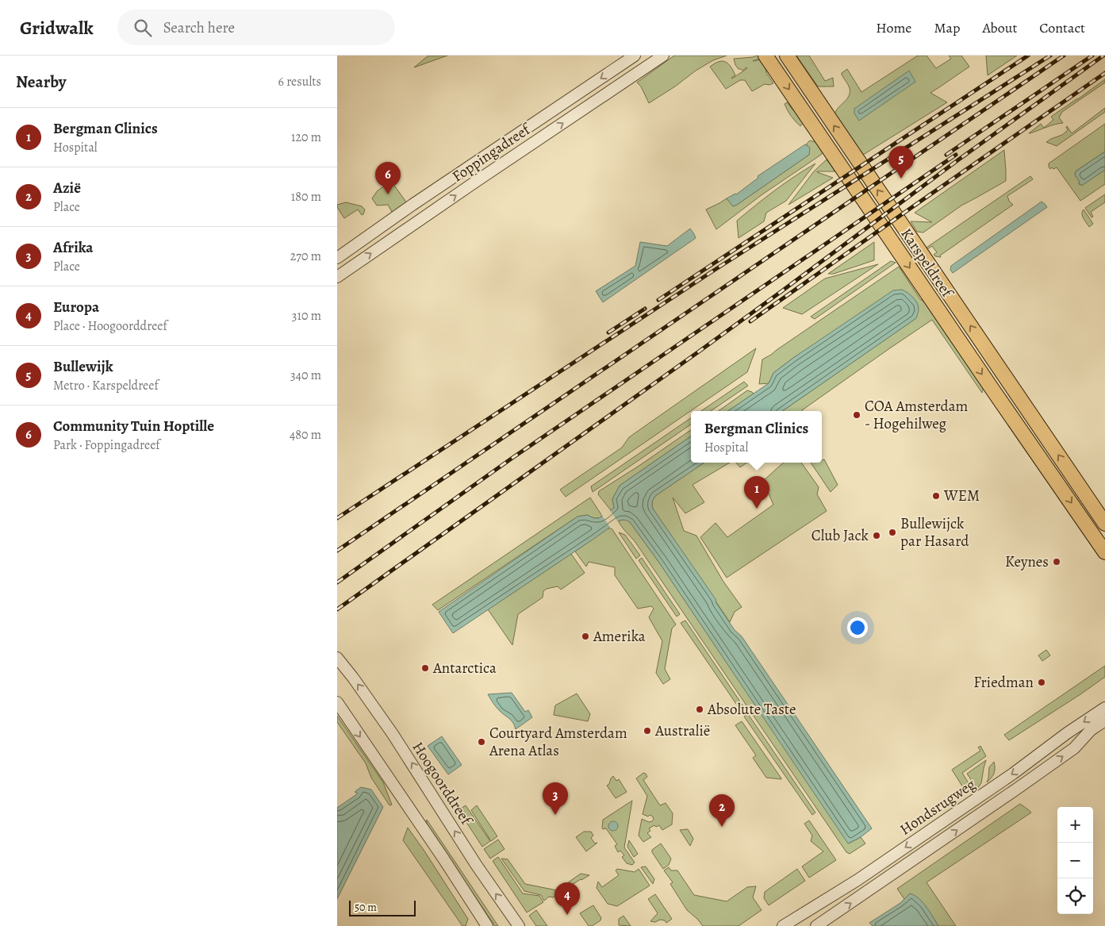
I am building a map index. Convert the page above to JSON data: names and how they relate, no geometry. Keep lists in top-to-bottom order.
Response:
{
  "streets": {
    "main road": ["Karspeldreef"],
    "street": ["Foppingadreef", "Hoogoorddreef", "Hondsrugweg"]
  },
  "places": [
    "COA Amsterdam - Hogehilweg",
    "WEM",
    "Bullewijck par Hasard",
    "Club Jack",
    "Keynes",
    "Amerika",
    "Antarctica",
    "Friedman",
    "Absolute Taste",
    "Australië",
    "Courtyard Amsterdam Arena Atlas"
  ],
  "scale_bar": "50 m",
  "page": {
    "header": "Gridwalk",
    "search": "Search here",
    "nav": [
      "Home",
      "Map",
      "About",
      "Contact"
    ],
    "heading": ["Nearby", "6 results"],
    "list": [
      {
        "mark": "1",
        "name": "Bergman Clinics",
        "note": "Hospital",
        "value": "120 m"
      },
      {
        "mark": "2",
        "name": "Azië",
        "note": "Place",
        "value": "180 m"
      },
      {
        "mark": "3",
        "name": "Afrika",
        "note": "Place",
        "value": "270 m"
      },
      {
        "mark": "4",
        "name": "Europa",
        "note": "Place · Hoogoorddreef",
        "value": "310 m"
      },
      {
        "mark": "5",
        "name": "Bullewijk",
        "note": "Metro · Karspeldreef",
        "value": "340 m"
      },
      {
        "mark": "6",
        "name": "Community Tuin Hoptille",
        "note": "Park · Foppingadreef",
        "value": "480 m"
      }
    ],
    "pins": [
      "5",
      "6",
      "1",
      "3",
      "2",
      "4"
    ],
    "popup": ["Bergman Clinics", "Hospital"],
    "map_buttons": ["+", "−"],
    "scale": "50 m"
  }
}
